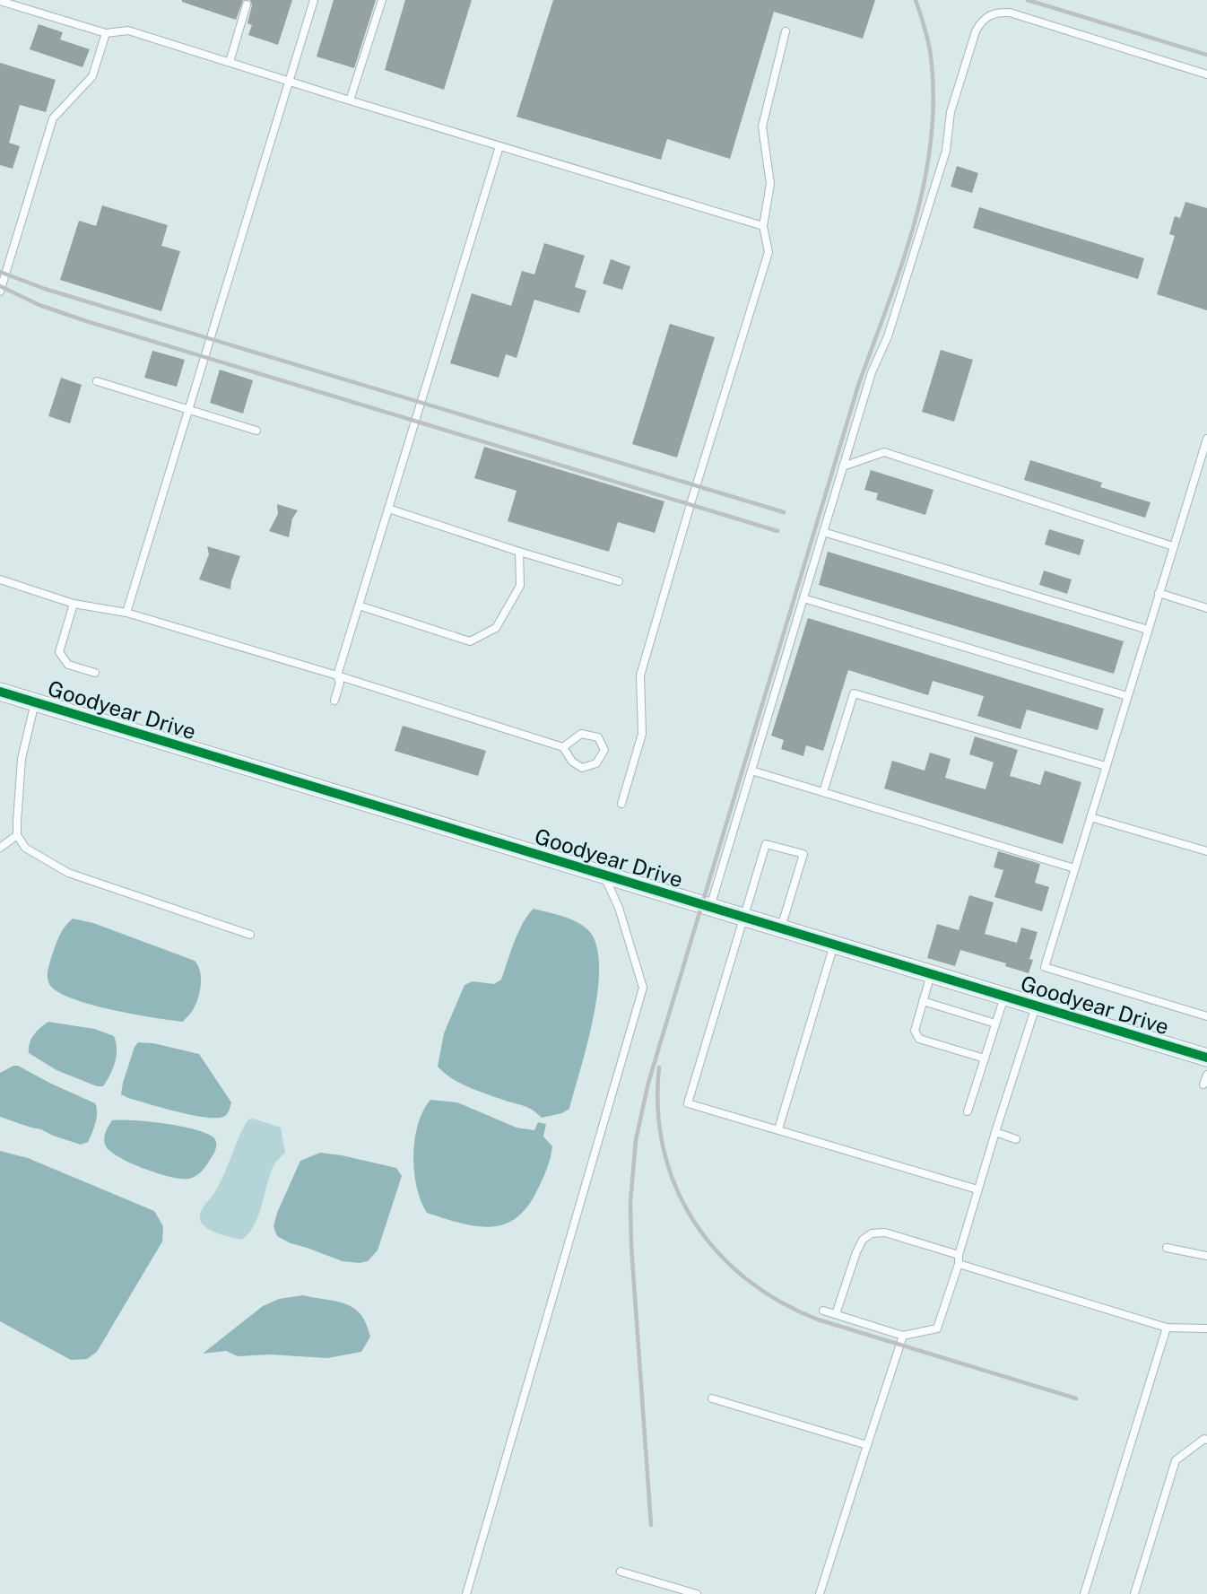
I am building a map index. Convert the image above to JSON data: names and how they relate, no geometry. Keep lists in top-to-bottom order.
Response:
{
  "streets": {
    "street": ["Goodyear Drive"]
  }
}
